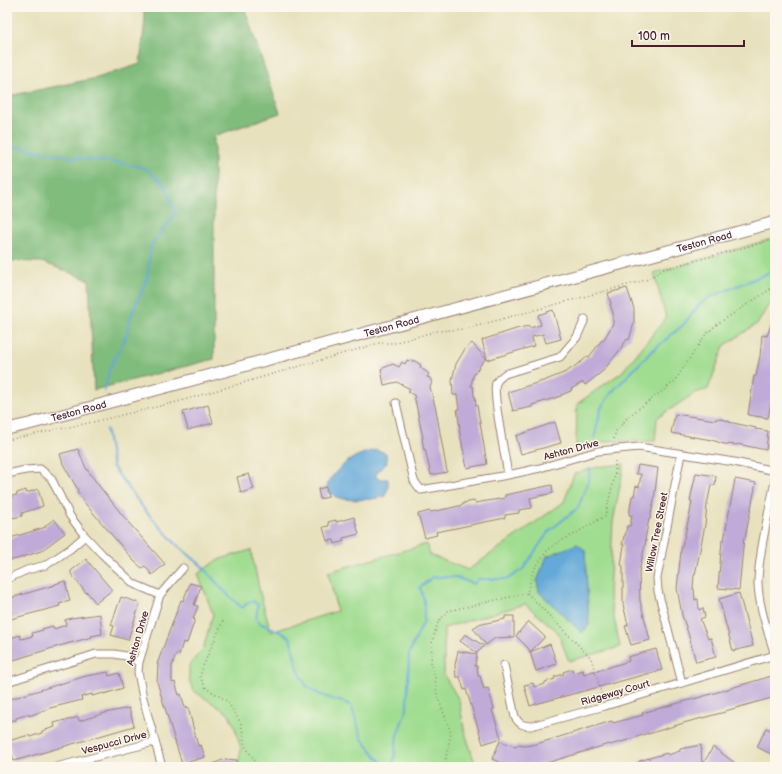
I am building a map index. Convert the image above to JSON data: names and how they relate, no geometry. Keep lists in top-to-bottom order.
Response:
{
  "streets": {
    "main road": ["Teston Road"],
    "street": [
      "Ashton Drive",
      "Willow Tree Street",
      "Ridgeway Court",
      "Vespucci Drive"
    ]
  },
  "crossings": [
    ["Ashton Drive", "Willow Tree Street"],
    ["Ashton Drive", "Vespucci Drive"],
    ["Willow Tree Street", "Ridgeway Court"]
  ],
  "scale_bar": "100 m"
}
